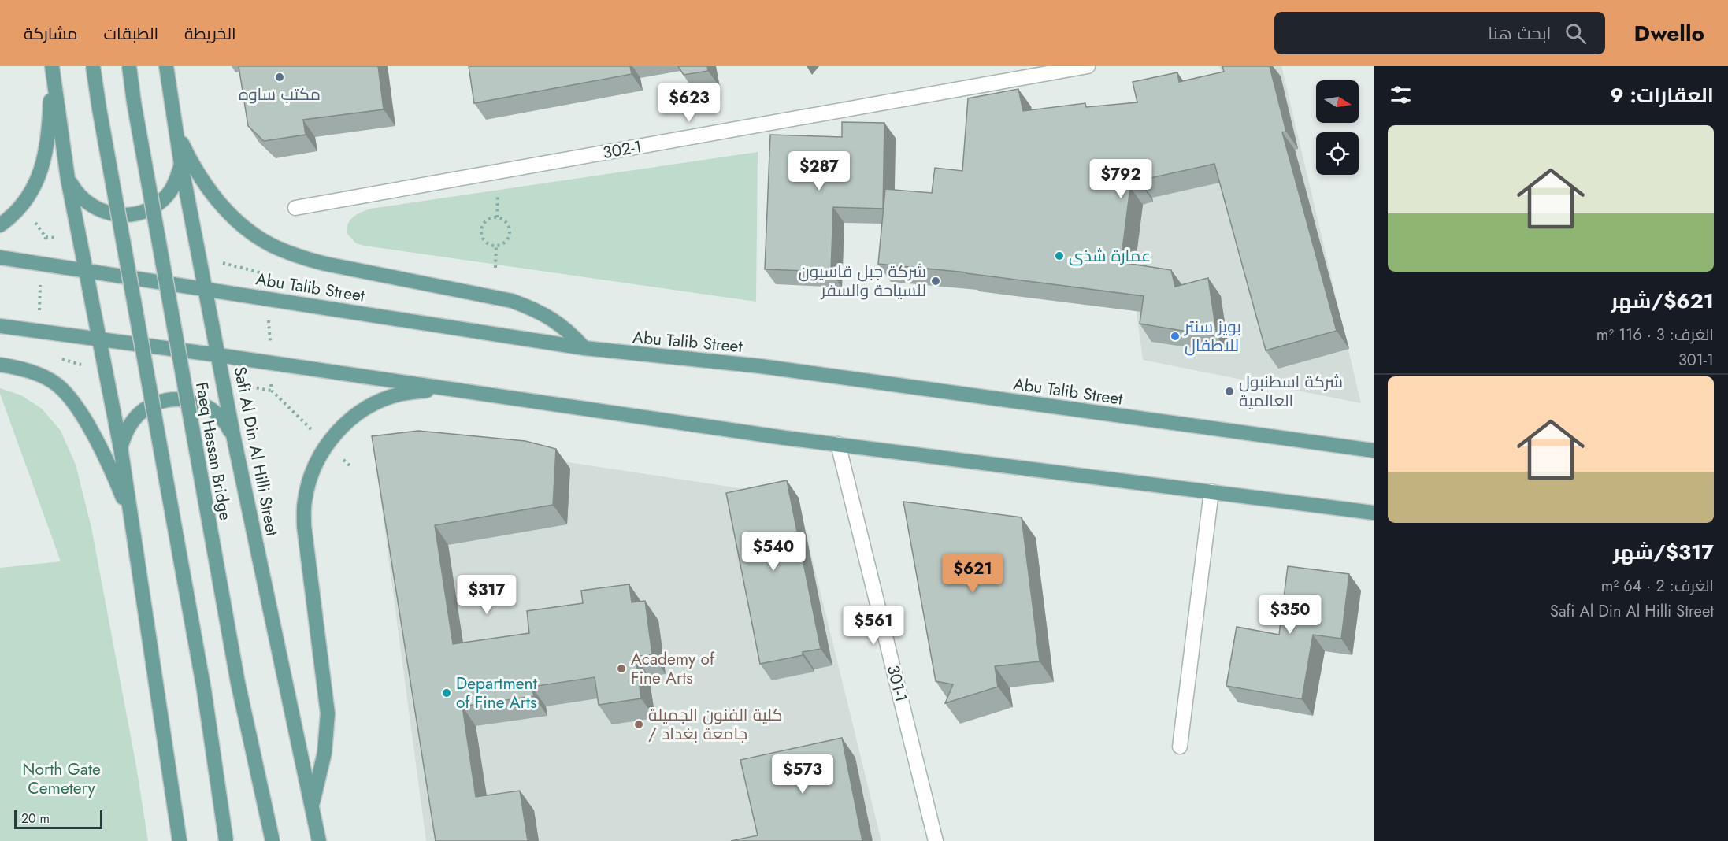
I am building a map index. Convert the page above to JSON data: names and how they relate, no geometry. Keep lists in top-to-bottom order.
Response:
{
  "streets": {
    "main road": ["Abu Talib Street", "Faeq Hassan Bridge", "Safi Al Din Al Hilli Street"],
    "street": ["302-1", "301-1"]
  },
  "crossings": [
    ["Abu Talib Street", "Safi Al Din Al Hilli Street"]
  ],
  "parks": ["North Gate Cemetery"],
  "places": [
    "مكتب ساوه",
    "عمارة شذى",
    "شركة جبل قاسيون للسياحة والسفر",
    "بويز سنتر للاطفال",
    "شركة اسطنبول العالمية",
    "Academy of Fine Arts",
    "Department of Fine Arts",
    "كلية الفنون الجميلة / جامعة بغداد"
  ],
  "scale_bar": "20 m",
  "north": "right",
  "page": {
    "header": "Dwello",
    "search": "ابحث هنا",
    "nav": ["الخريطة", "الطبقات", "مشاركة"],
    "heading": "العقارات: 9",
    "price": [
      "$623",
      "$287",
      "$792",
      "$540",
      "$621",
      "$317",
      "$350",
      "$561",
      "$573"
    ],
    "list": [
      {
        "name": "$621/شهر",
        "note": "الغرف: 3 · 116 m² · 301-1"
      },
      {
        "name": "$317/شهر",
        "note": "الغرف: 2 · 64 m² · Safi Al Din Al Hilli Street"
      }
    ],
    "scale": "20 m"
  }
}
